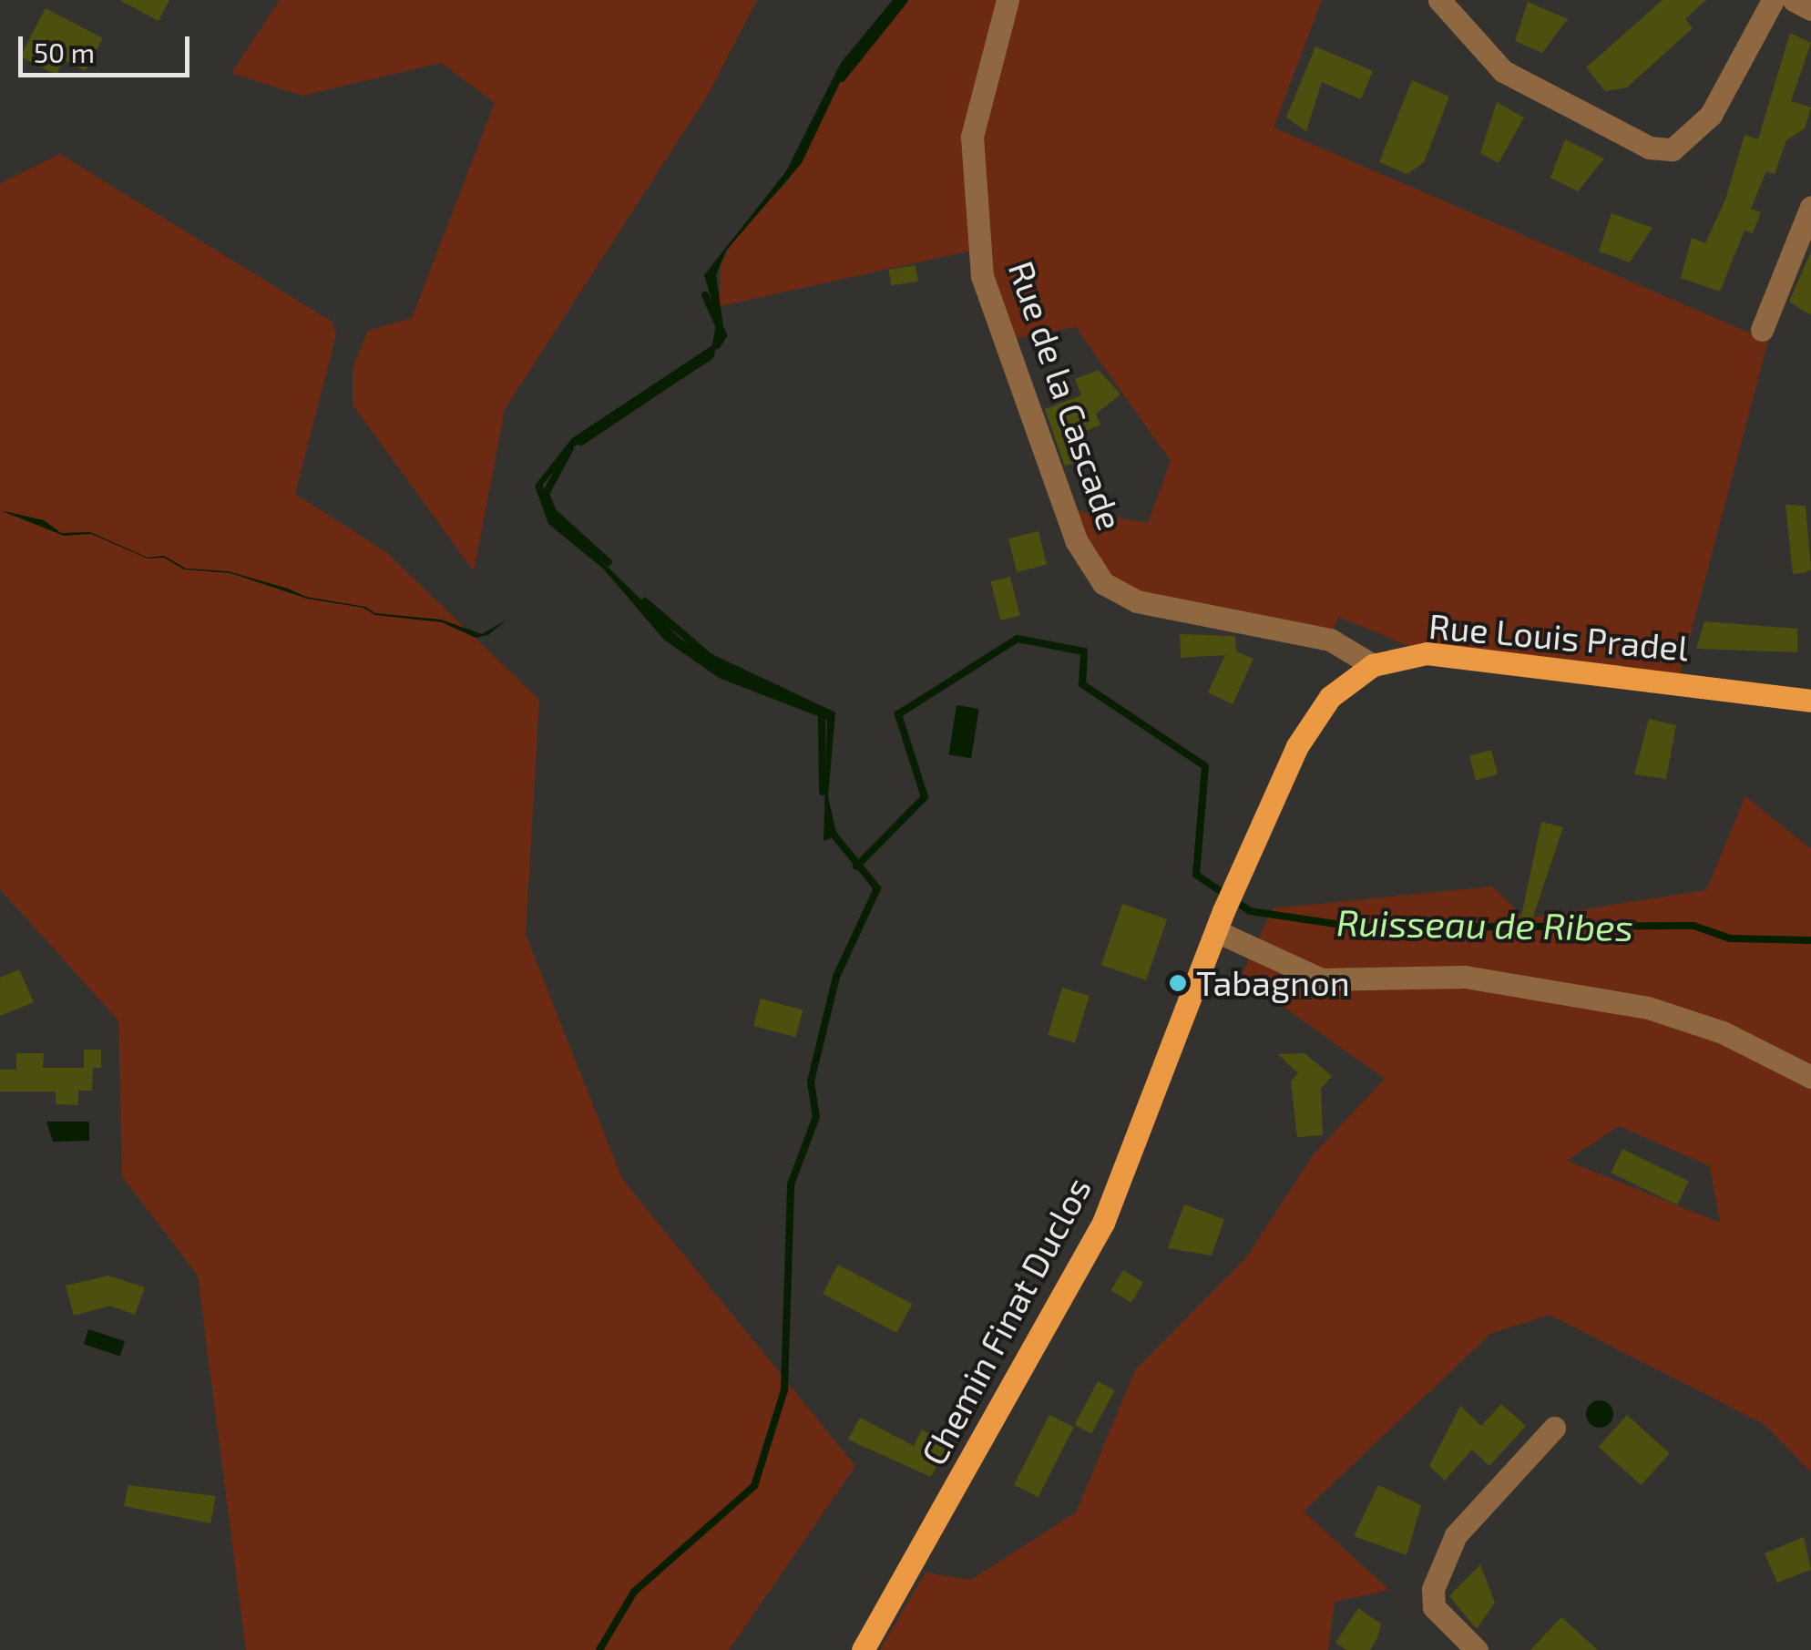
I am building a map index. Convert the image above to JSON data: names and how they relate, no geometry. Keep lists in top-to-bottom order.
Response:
{
  "streets": {
    "main road": ["Rue Louis Pradel", "Chemin Finat Duclos"],
    "street": ["Rue de la Cascade"]
  },
  "crossings": [
    ["Rue de la Cascade", "Rue Louis Pradel"],
    ["Rue Louis Pradel", "Chemin Finat Duclos"]
  ],
  "water": ["Ruisseau de Ribes"],
  "places": ["Tabagnon"],
  "scale_bar": "50 m"
}
